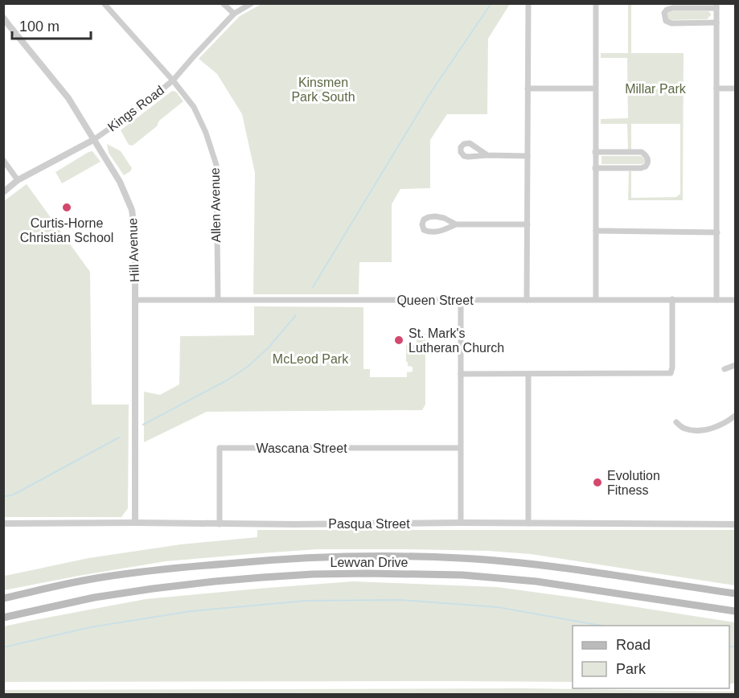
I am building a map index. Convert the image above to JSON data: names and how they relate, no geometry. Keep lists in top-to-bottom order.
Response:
{
  "streets": {
    "main road": ["Lewvan Drive"],
    "street": [
      "Kings Road",
      "Allen Avenue",
      "Hill Avenue",
      "Queen Street",
      "Wascana Street",
      "Pasqua Street"
    ]
  },
  "crossings": [
    ["Kings Road", "Allen Avenue"],
    ["Kings Road", "Hill Avenue"],
    ["Allen Avenue", "Queen Street"],
    ["Hill Avenue", "Queen Street"],
    ["Hill Avenue", "Pasqua Street"],
    ["Wascana Street", "Pasqua Street"]
  ],
  "parks": ["Kinsmen Park South", "Millar Park", "McLeod Park"],
  "places": ["Curtis-Horne Christian School", "St. Mark's Lutheran Church", "Evolution Fitness"],
  "legend": ["Road", "Park"],
  "scale_bar": "100 m"
}
